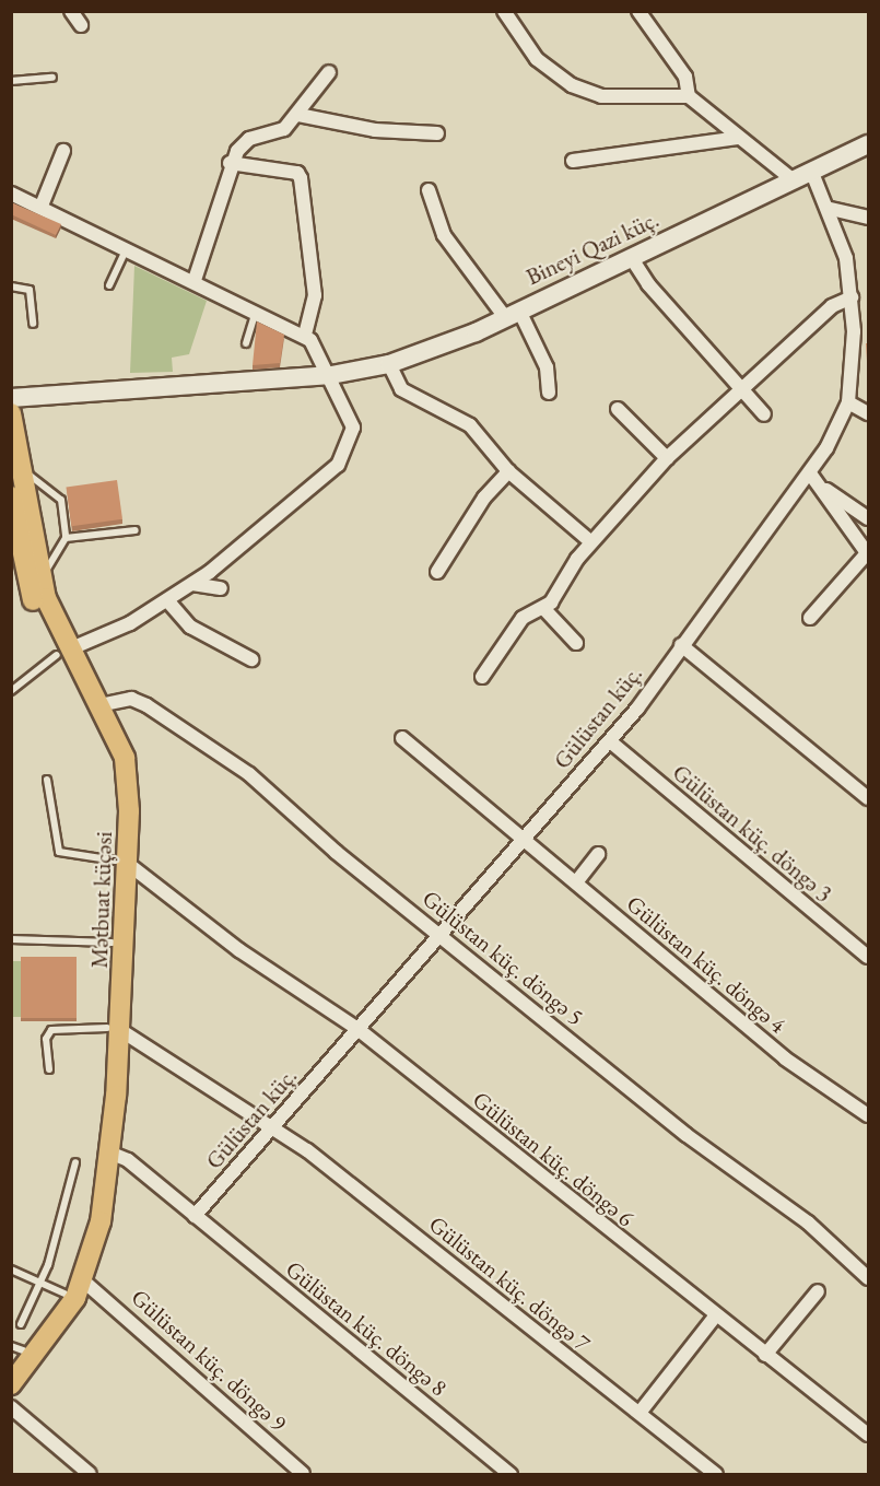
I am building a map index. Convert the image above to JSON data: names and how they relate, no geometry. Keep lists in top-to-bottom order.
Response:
{
  "streets": {
    "main road": ["Bineyi Qazi küç.", "Mətbuat küçəsi"],
    "street": [
      "Gülüstan küç.",
      "Gülüstan küç. döngə 3",
      "Gülüstan küç. döngə 5",
      "Gülüstan küç. döngə 4",
      "Gülüstan küç. döngə 6",
      "Gülüstan küç. döngə 7",
      "Gülüstan küç. döngə 8",
      "Gülüstan küç. döngə 9"
    ]
  },
  "crossings": [
    ["Bineyi Qazi küç.", "Gülüstan küç."],
    ["Gülüstan küç.", "Gülüstan küç. döngə 3"],
    ["Gülüstan küç.", "Gülüstan küç. döngə 5"],
    ["Gülüstan küç.", "Gülüstan küç. döngə 4"],
    ["Gülüstan küç.", "Gülüstan küç. döngə 6"],
    ["Gülüstan küç.", "Gülüstan küç. döngə 7"],
    ["Gülüstan küç.", "Gülüstan küç. döngə 8"],
    ["Mətbuat küçəsi", "Gülüstan küç. döngə 5"],
    ["Mətbuat küçəsi", "Gülüstan küç. döngə 6"],
    ["Mətbuat küçəsi", "Gülüstan küç. döngə 7"],
    ["Mətbuat küçəsi", "Gülüstan küç. döngə 8"],
    ["Mətbuat küçəsi", "Gülüstan küç. döngə 9"]
  ]
}
